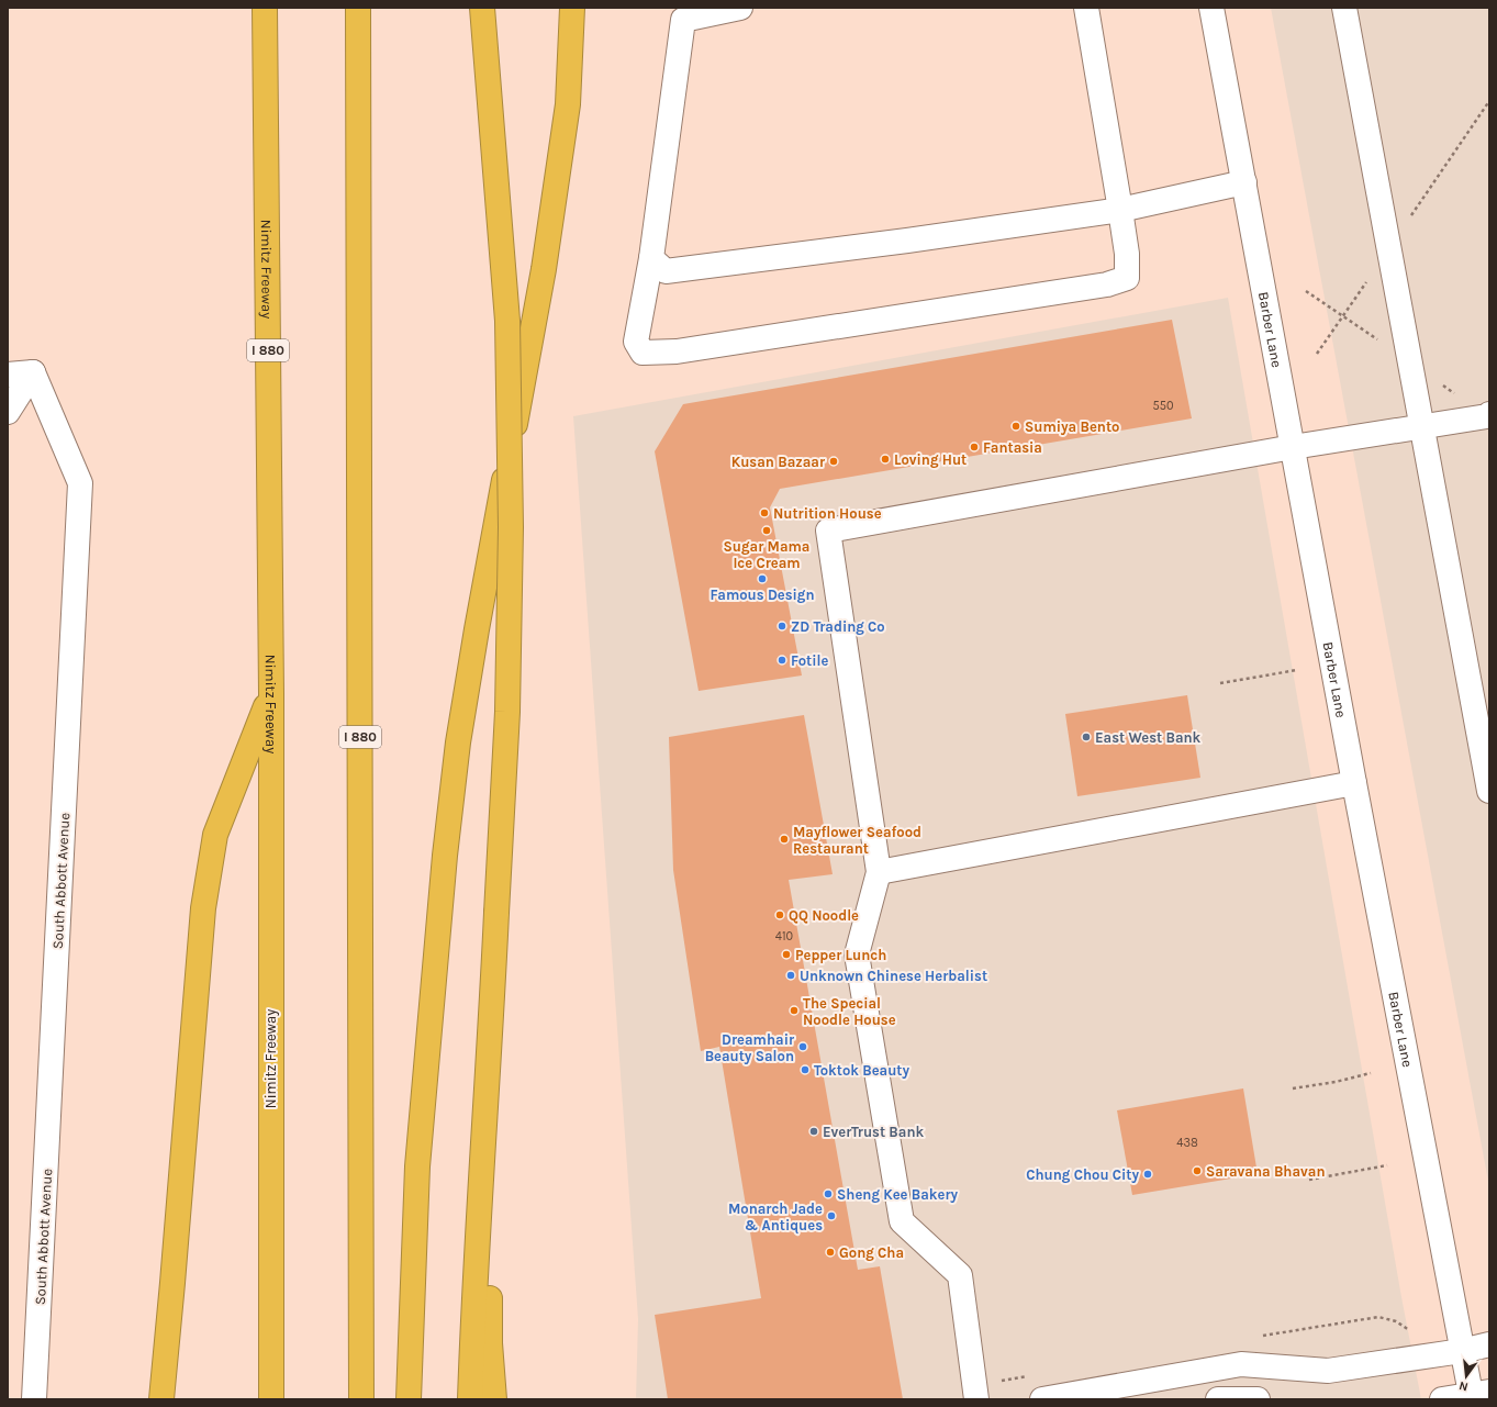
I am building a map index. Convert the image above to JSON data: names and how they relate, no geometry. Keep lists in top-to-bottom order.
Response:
{
  "streets": {
    "highway": ["Nimitz Freeway", "I 880"],
    "street": ["Barber Lane", "South Abbott Avenue"]
  },
  "places": [
    "Sumiya Bento",
    "Fantasia",
    "Loving Hut",
    "Kusan Bazaar",
    "Nutrition House",
    "Sugar Mama Ice Cream",
    "Famous Design",
    "ZD Trading Co",
    "Fotile",
    "East West Bank",
    "Mayflower Seafood Restaurant",
    "QQ Noodle",
    "Pepper Lunch",
    "Unknown Chinese Herbalist",
    "The Special Noodle House",
    "Dreamhair Beauty Salon",
    "Toktok Beauty",
    "EverTrust Bank",
    "Saravana Bhavan",
    "Chung Chou City",
    "Sheng Kee Bakery",
    "Monarch Jade & Antiques",
    "Gong Cha"
  ],
  "house_numbers": ["550", "410", "438"],
  "north": "bottom"
}
